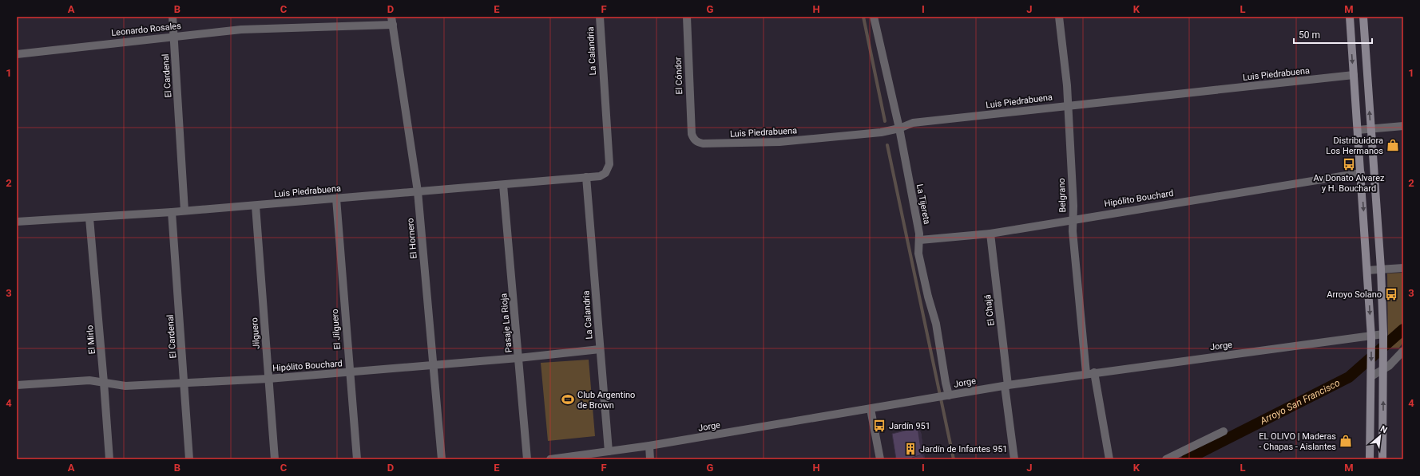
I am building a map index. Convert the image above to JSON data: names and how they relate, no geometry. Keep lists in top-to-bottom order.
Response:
{
  "streets": {
    "street": [
      "Leonardo Rosales",
      "La Calandria",
      "Luis Piedrabuena",
      "El Cardenal",
      "El Cóndor",
      "Belgrano",
      "Hipólito Bouchard",
      "La Tijereta",
      "El Hornero",
      "El Chajá",
      "Pasaje La Rioja",
      "El Jilguero",
      "Jilguero",
      "El Mirlo",
      "Jorge"
    ]
  },
  "crossings": [
    ["Leonardo Rosales", "El Cardenal"],
    ["Leonardo Rosales", "El Hornero"],
    ["La Calandria", "Luis Piedrabuena"],
    ["La Calandria", "Hipólito Bouchard"],
    ["La Calandria", "Jorge"],
    ["Luis Piedrabuena", "El Cardenal"],
    ["Luis Piedrabuena", "El Cóndor"],
    ["Luis Piedrabuena", "Belgrano"],
    ["Luis Piedrabuena", "La Tijereta"],
    ["Luis Piedrabuena", "El Hornero"],
    ["Luis Piedrabuena", "Pasaje La Rioja"],
    ["Luis Piedrabuena", "El Jilguero"],
    ["Luis Piedrabuena", "Jilguero"],
    ["Luis Piedrabuena", "El Mirlo"],
    ["El Cardenal", "Hipólito Bouchard"],
    ["Belgrano", "Hipólito Bouchard"],
    ["Belgrano", "Jorge"],
    ["Hipólito Bouchard", "La Tijereta"],
    ["Hipólito Bouchard", "El Hornero"],
    ["Hipólito Bouchard", "El Chajá"],
    ["Hipólito Bouchard", "Pasaje La Rioja"],
    ["Hipólito Bouchard", "El Jilguero"],
    ["Hipólito Bouchard", "Jilguero"],
    ["Hipólito Bouchard", "El Mirlo"],
    ["La Tijereta", "Jorge"],
    ["El Chajá", "Jorge"]
  ],
  "water": ["Arroyo San Francisco"],
  "places": {
    "shop": ["Distribuidora Los Hermanos", "EL OLIVO | Maderas - Chapas - Aislantes"],
    "bus stop": ["Av Donato Alvarez y H. Bouchard", "Arroyo Solano", "Jardín 951"],
    "sports": ["Club Argentino de Brown"],
    "building": ["Jardín de Infantes 951"]
  },
  "scale_bar": "50 m",
  "north": "top right",
  "grid": {
    "columns": [
      "A",
      "B",
      "C",
      "D",
      "E",
      "F",
      "G",
      "H",
      "I",
      "J",
      "K",
      "L",
      "M"
    ],
    "rows": [
      "1",
      "2",
      "3",
      "4"
    ]
  }
}
